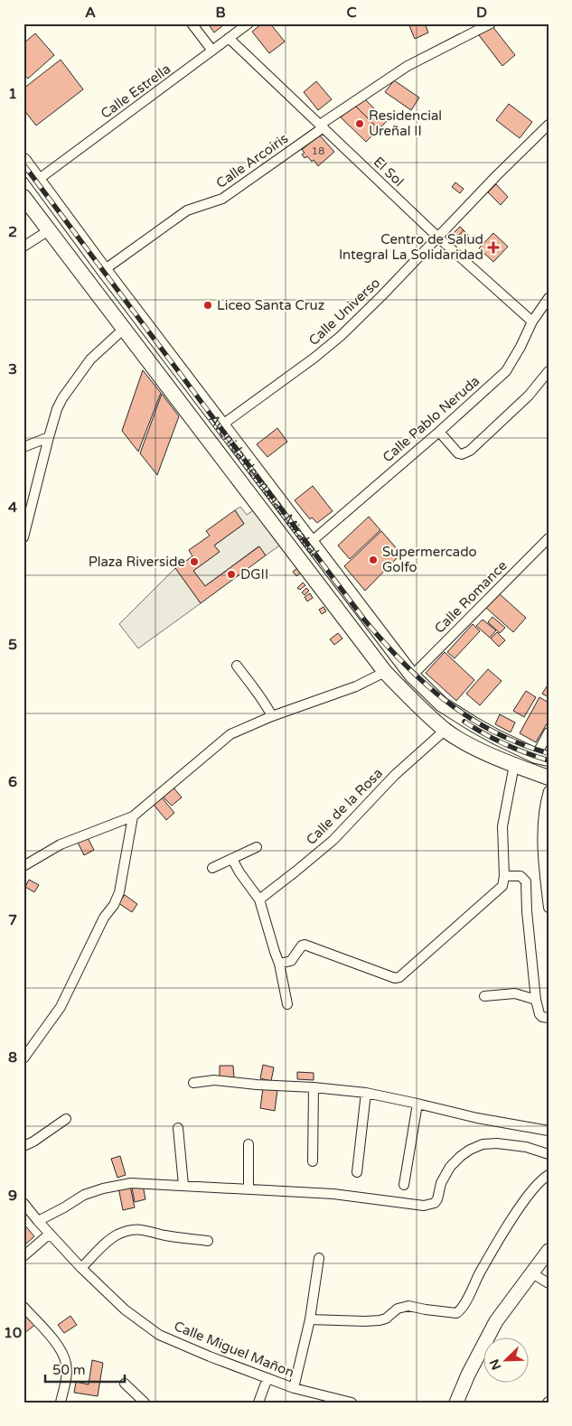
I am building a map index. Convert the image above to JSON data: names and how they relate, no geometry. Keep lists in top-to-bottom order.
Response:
{
  "streets": {
    "main road": ["Avenida Hermanas Mirabal"],
    "street": [
      "Calle Estrella",
      "Calle Arcoiris",
      "El Sol",
      "Calle Universo",
      "Calle Pablo Neruda",
      "Calle Romance",
      "Calle de la Rosa",
      "Calle Miguel Mañon"
    ]
  },
  "crossings": [
    ["Calle Estrella", "El Sol"],
    ["Calle Estrella", "Avenida Hermanas Mirabal"],
    ["Calle Arcoiris", "El Sol"],
    ["Calle Arcoiris", "Avenida Hermanas Mirabal"],
    ["El Sol", "Calle Universo"],
    ["El Sol", "Calle Pablo Neruda"],
    ["Calle Universo", "Avenida Hermanas Mirabal"],
    ["Calle Pablo Neruda", "Avenida Hermanas Mirabal"],
    ["Avenida Hermanas Mirabal", "Calle Romance"],
    ["Avenida Hermanas Mirabal", "Calle de la Rosa"]
  ],
  "places": {
    "other": [
      "Residencial Ureñal II",
      "Liceo Santa Cruz",
      "Supermercado Golfo",
      "Plaza Riverside",
      "DGII"
    ],
    "health": ["Centro de Salud Integral La Solidaridad"]
  },
  "house_numbers": ["18"],
  "scale_bar": "50 m",
  "north": "bottom left",
  "grid": {
    "columns": [
      "A",
      "B",
      "C",
      "D"
    ],
    "rows": [
      "1",
      "2",
      "3",
      "4",
      "5",
      "6",
      "7",
      "8",
      "9",
      "10"
    ]
  }
}
